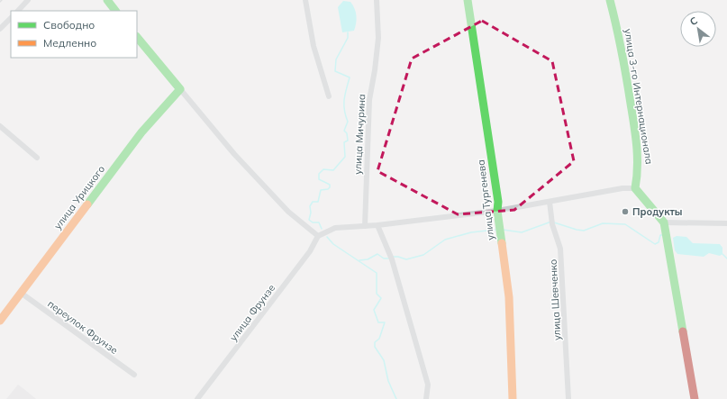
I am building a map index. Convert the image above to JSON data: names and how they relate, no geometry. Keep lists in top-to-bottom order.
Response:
{
  "streets": {
    "street": [
      "улица 3-го Интернационала",
      "улица Мичурина",
      "улица Урицкого",
      "улица Тургенева",
      "улица Шевченко",
      "улица Фрунзе",
      "переулок Фрунзе"
    ]
  },
  "crossings": [
    ["улица Урицкого", "переулок Фрунзе"]
  ],
  "places": ["Продукты"],
  "legend": ["Свободно", "Медленно"],
  "north": "top left"
}
